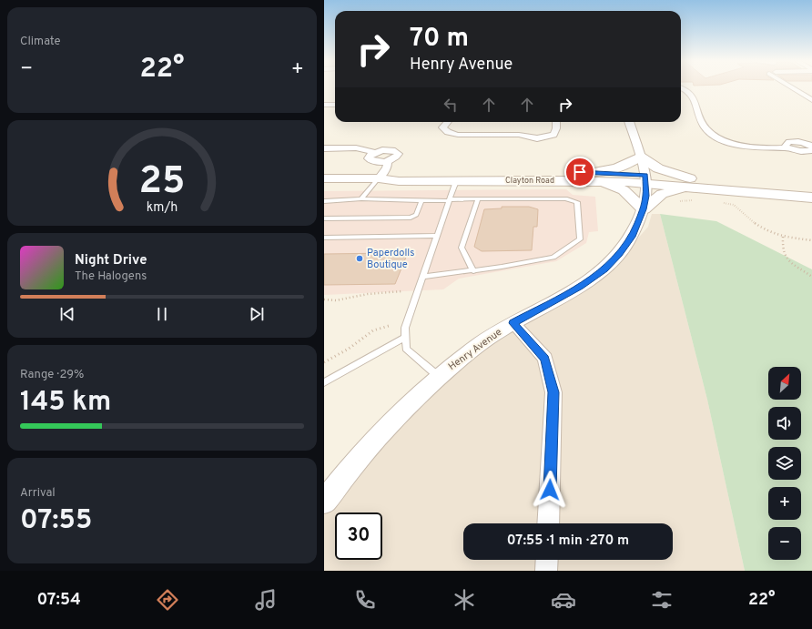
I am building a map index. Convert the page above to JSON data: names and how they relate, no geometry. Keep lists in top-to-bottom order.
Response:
{
  "streets": {
    "main road": ["Clayton Road"],
    "street": ["Henry Avenue"]
  },
  "crossings": [
    ["Clayton Road", "Henry Avenue"]
  ],
  "places": ["Paperdolls Boutique"],
  "north": "top right",
  "page": {
    "tile": [
      "Climate",
      ["Range · 29%", "145 km"],
      ["Arrival", "07:55"]
    ],
    "turn": ["70 m", "Henry Avenue"],
    "heat": ["−", "22°", "+"],
    "song": ["Night Drive", "The Halogens"],
    "map_buttons": ["+", "−"],
    "limit": "30",
    "trip": "07:55 · 1 min · 270 m",
    "tabs": ["07:54", "22°"],
    "gauge": ["25", "km/h"]
  }
}
